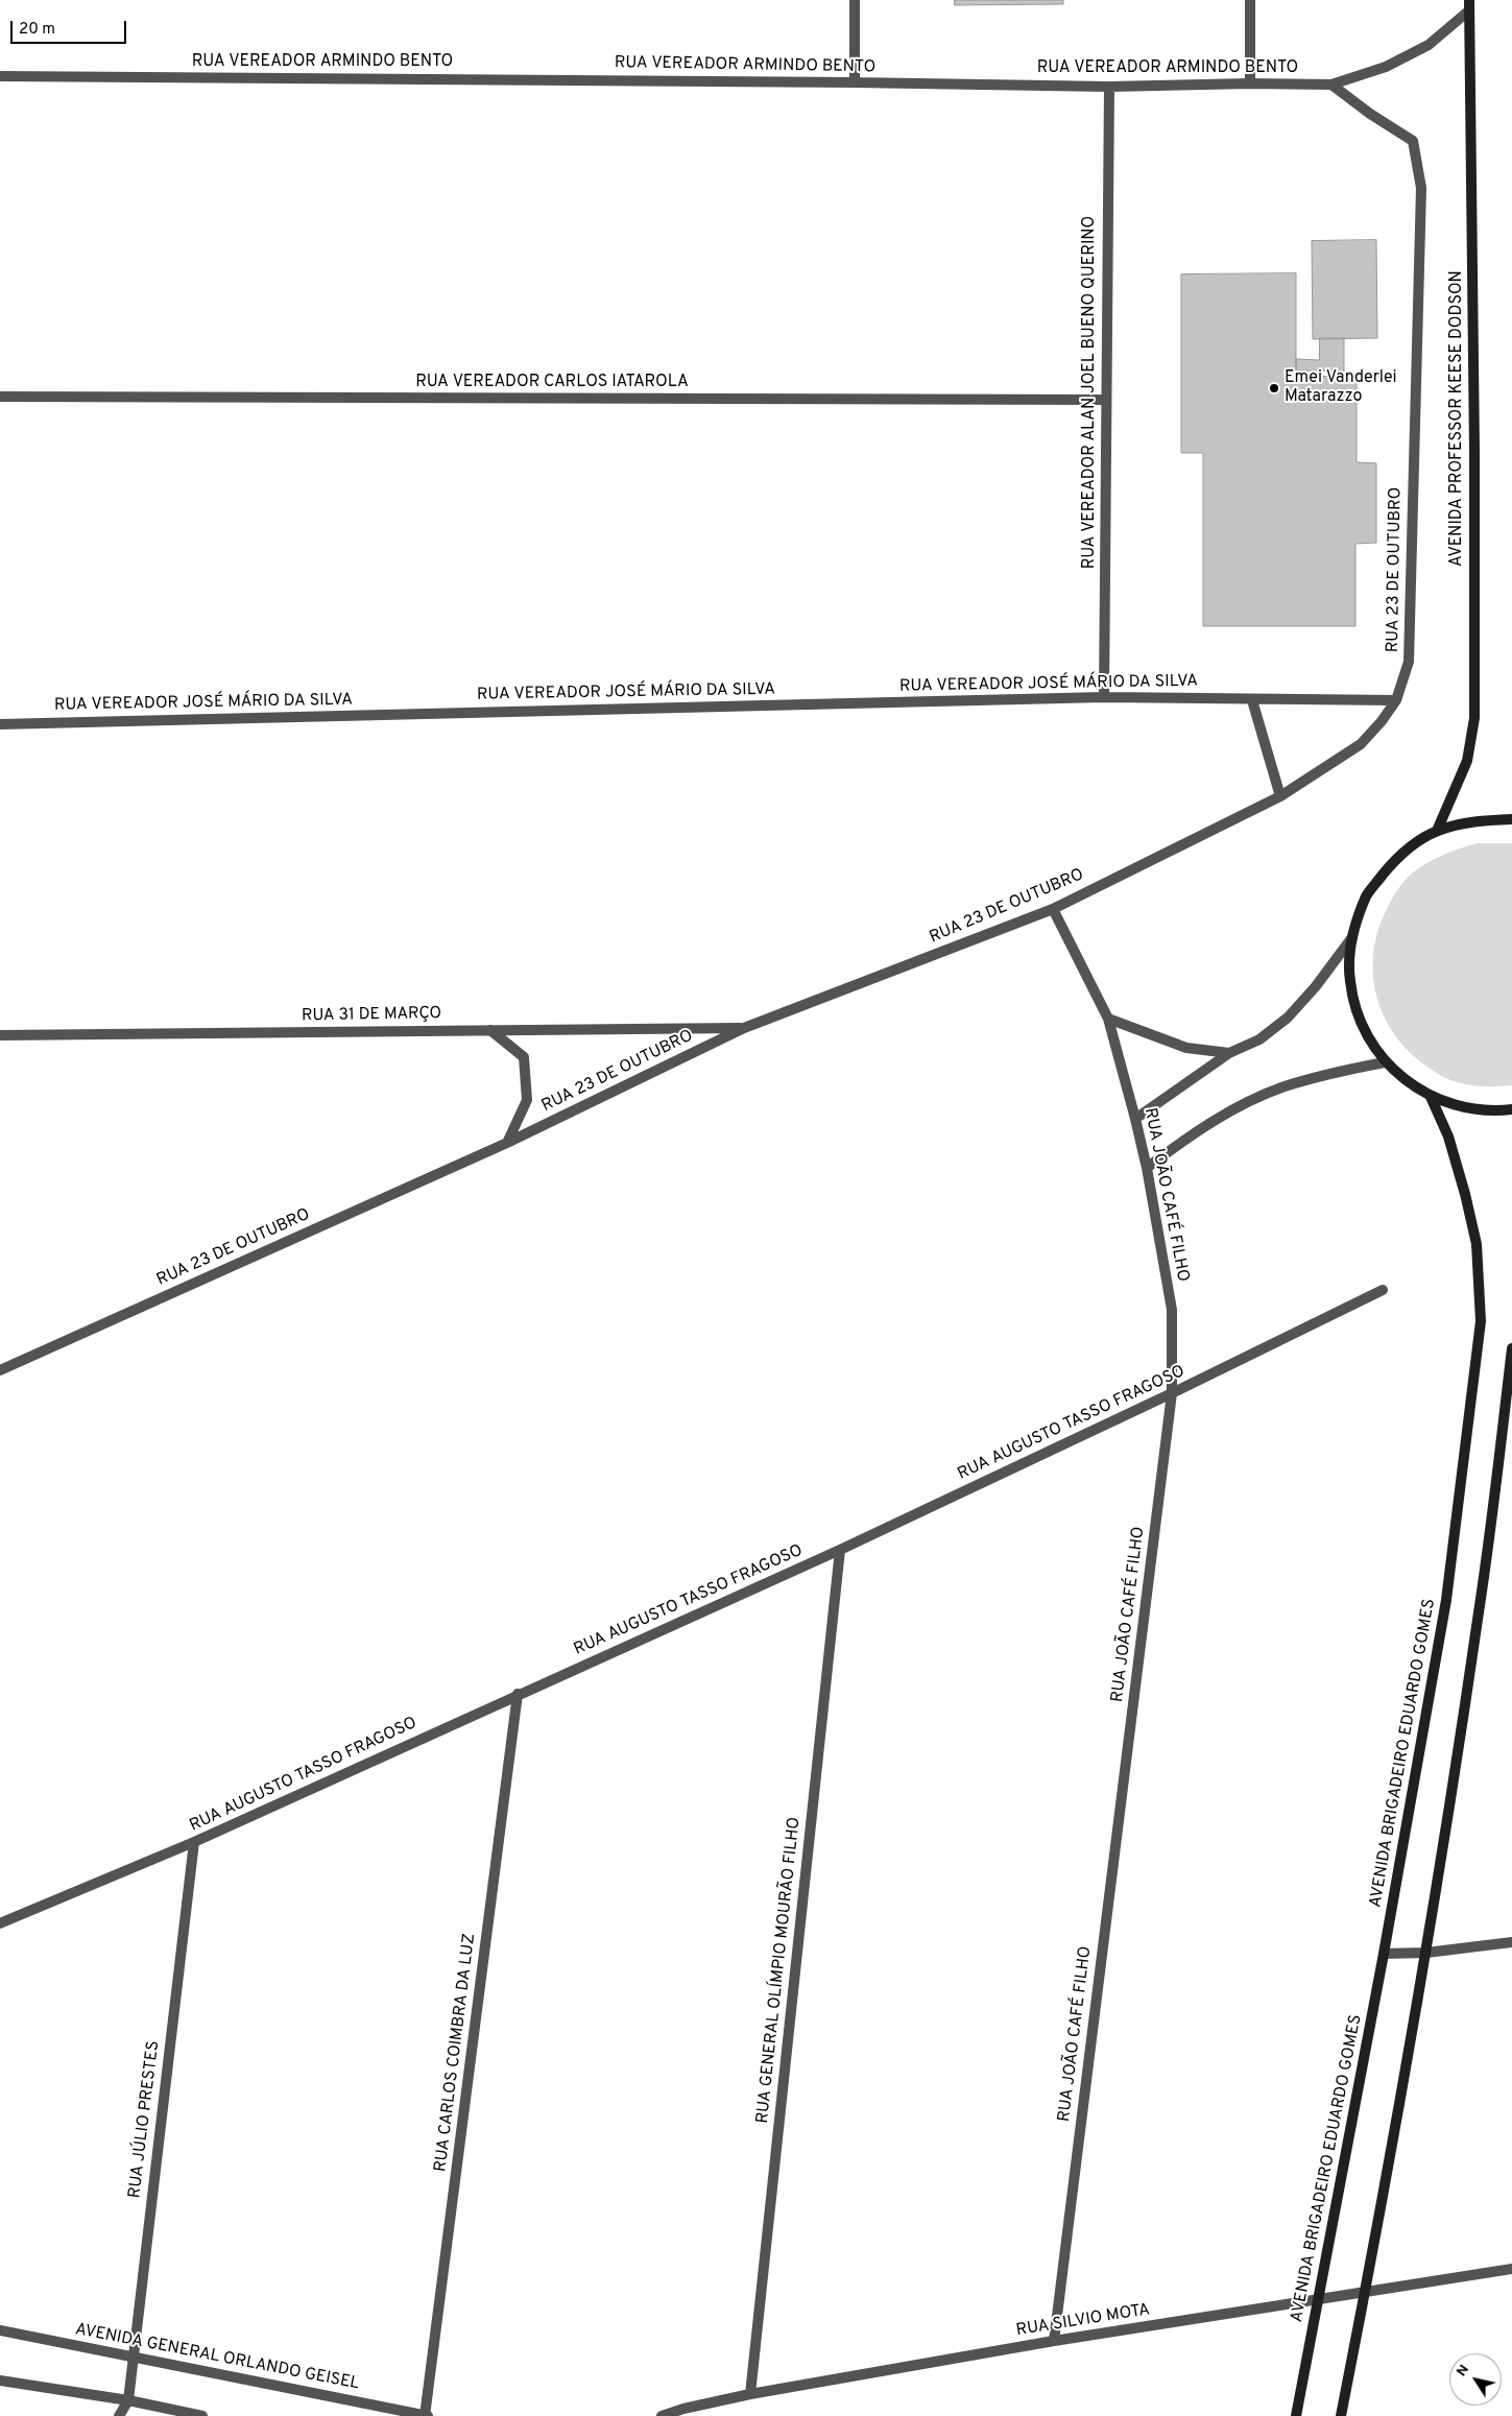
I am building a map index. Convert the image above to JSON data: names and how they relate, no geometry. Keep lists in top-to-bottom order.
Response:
{
  "streets": {
    "main road": ["AVENIDA PROFESSOR KEESE DODSON", "AVENIDA BRIGADEIRO EDUARDO GOMES"],
    "street": [
      "RUA VEREADOR ARMINDO BENTO",
      "RUA VEREADOR CARLOS IATAROLA",
      "RUA VEREADOR ALAN JOEL BUENO QUERINO",
      "RUA 23 DE OUTUBRO",
      "RUA VEREADOR JOSÉ MÁRIO DA SILVA",
      "RUA 31 DE MARÇO",
      "RUA JOÃO CAFÉ FILHO",
      "RUA AUGUSTO TASSO FRAGOSO",
      "RUA GENERAL OLÍMPIO MOURÃO FILHO",
      "RUA CARLOS COIMBRA DA LUZ",
      "RUA JÚLIO PRESTES",
      "RUA SILVIO MOTA",
      "AVENIDA GENERAL ORLANDO GEISEL"
    ]
  },
  "crossings": [
    ["RUA VEREADOR ARMINDO BENTO", "RUA VEREADOR ALAN JOEL BUENO QUERINO"],
    ["RUA VEREADOR ARMINDO BENTO", "AVENIDA PROFESSOR KEESE DODSON"],
    ["RUA VEREADOR ARMINDO BENTO", "RUA 23 DE OUTUBRO"],
    ["RUA VEREADOR CARLOS IATAROLA", "RUA VEREADOR ALAN JOEL BUENO QUERINO"],
    ["RUA VEREADOR ALAN JOEL BUENO QUERINO", "RUA VEREADOR JOSÉ MÁRIO DA SILVA"],
    ["RUA 23 DE OUTUBRO", "RUA VEREADOR JOSÉ MÁRIO DA SILVA"],
    ["RUA 23 DE OUTUBRO", "RUA 31 DE MARÇO"],
    ["RUA 23 DE OUTUBRO", "RUA JOÃO CAFÉ FILHO"],
    ["RUA JOÃO CAFÉ FILHO", "RUA AUGUSTO TASSO FRAGOSO"],
    ["RUA JOÃO CAFÉ FILHO", "RUA SILVIO MOTA"],
    ["RUA AUGUSTO TASSO FRAGOSO", "RUA GENERAL OLÍMPIO MOURÃO FILHO"],
    ["RUA AUGUSTO TASSO FRAGOSO", "RUA CARLOS COIMBRA DA LUZ"],
    ["RUA AUGUSTO TASSO FRAGOSO", "RUA JÚLIO PRESTES"],
    ["AVENIDA BRIGADEIRO EDUARDO GOMES", "RUA SILVIO MOTA"],
    ["RUA GENERAL OLÍMPIO MOURÃO FILHO", "RUA SILVIO MOTA"],
    ["RUA CARLOS COIMBRA DA LUZ", "AVENIDA GENERAL ORLANDO GEISEL"],
    ["RUA JÚLIO PRESTES", "AVENIDA GENERAL ORLANDO GEISEL"]
  ],
  "places": ["Emei Vanderlei Matarazzo"],
  "scale_bar": "20 m",
  "north": "top left"
}
